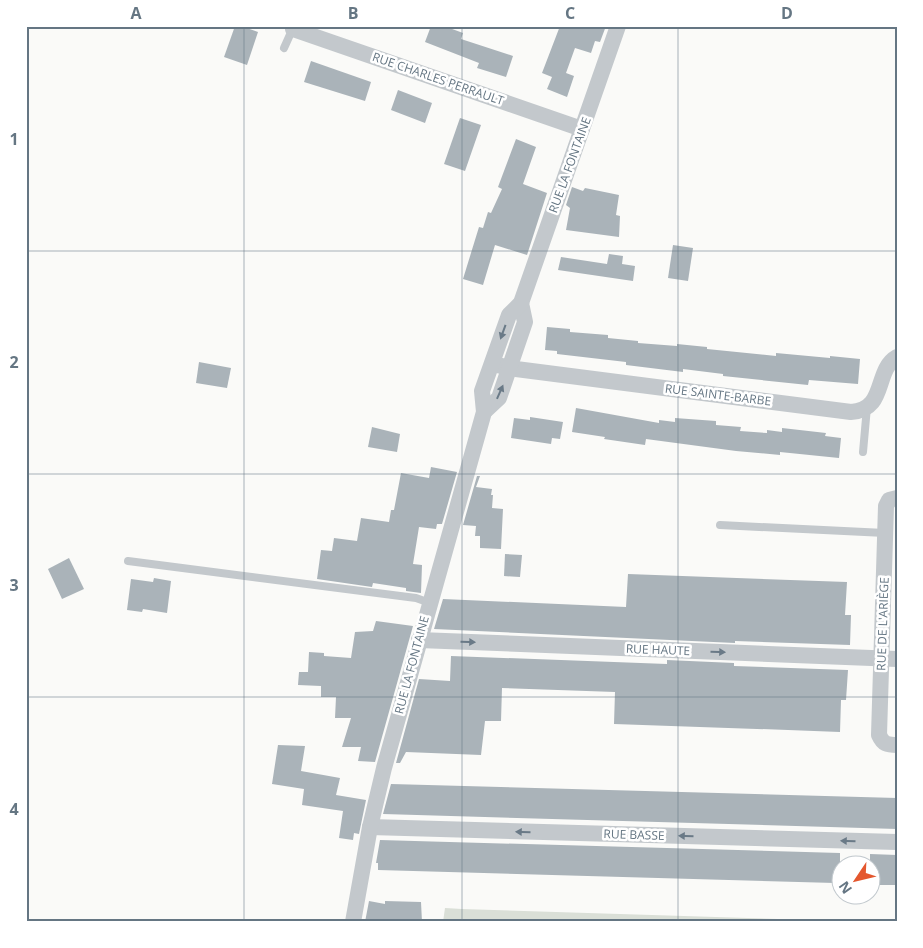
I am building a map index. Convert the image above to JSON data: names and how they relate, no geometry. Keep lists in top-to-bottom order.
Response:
{
  "streets": {
    "street": [
      "RUE CHARLES PERRAULT",
      "RUE LA FONTAINE",
      "RUE SAINTE-BARBE",
      "RUE DE L'ARIÈGE",
      "RUE HAUTE",
      "RUE BASSE"
    ]
  },
  "crossings": [
    ["RUE CHARLES PERRAULT", "RUE LA FONTAINE"],
    ["RUE LA FONTAINE", "RUE SAINTE-BARBE"],
    ["RUE LA FONTAINE", "RUE HAUTE"],
    ["RUE LA FONTAINE", "RUE BASSE"],
    ["RUE DE L'ARIÈGE", "RUE HAUTE"]
  ],
  "one_way": ["RUE HAUTE", "RUE BASSE"],
  "north": "bottom left",
  "grid": {
    "columns": [
      "A",
      "B",
      "C",
      "D"
    ],
    "rows": [
      "1",
      "2",
      "3",
      "4"
    ]
  }
}
